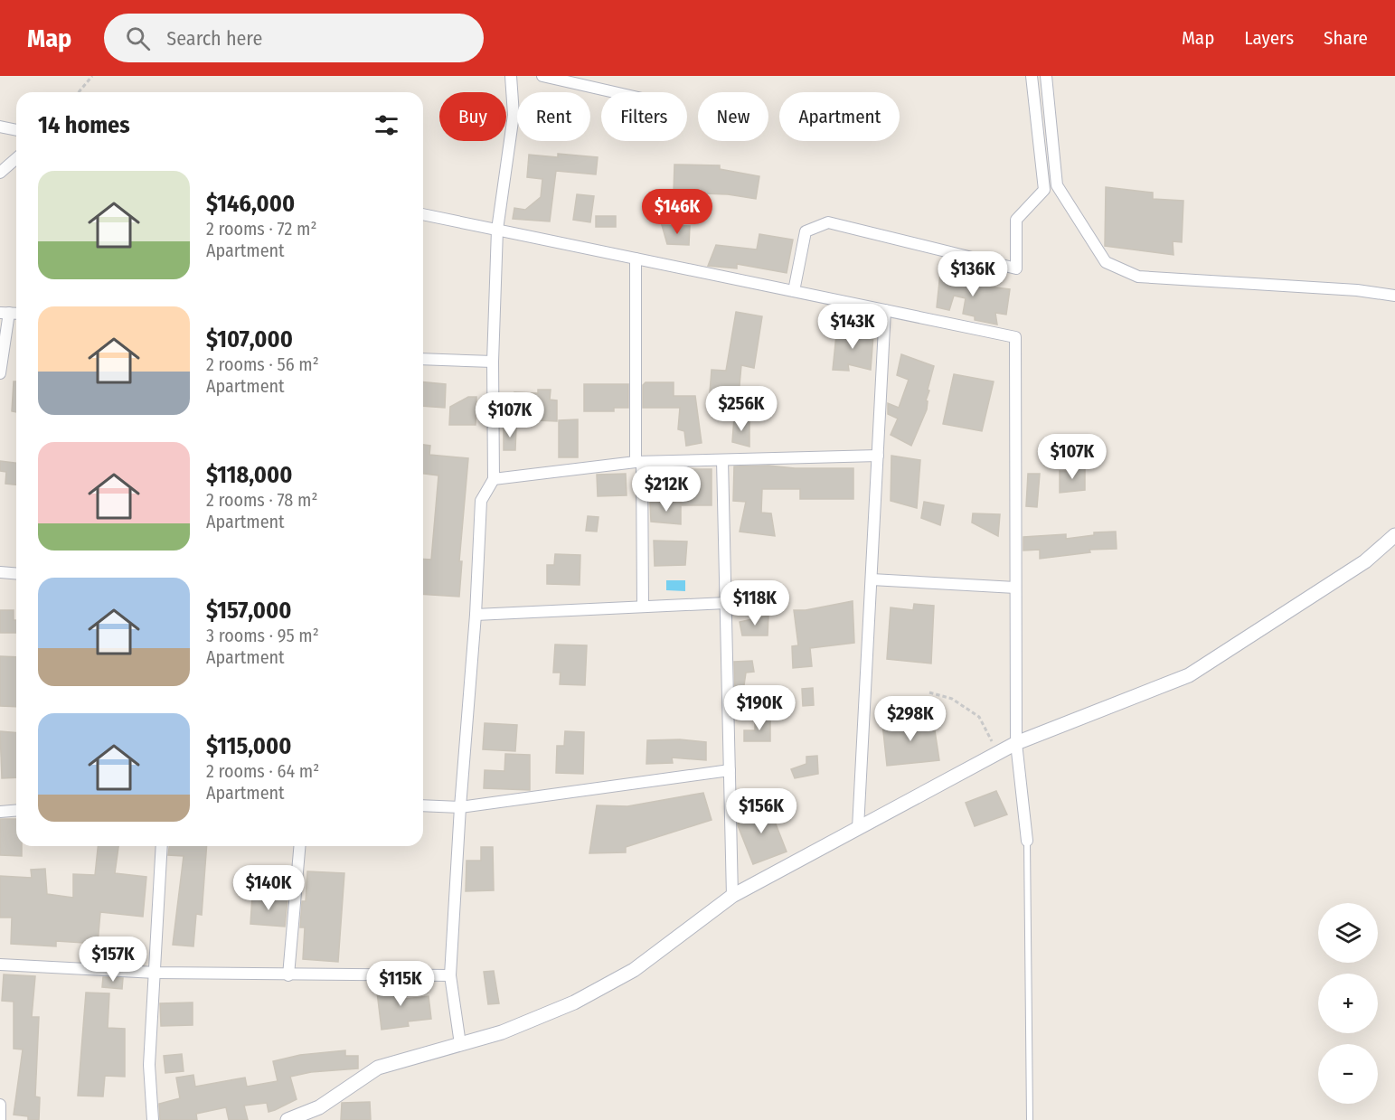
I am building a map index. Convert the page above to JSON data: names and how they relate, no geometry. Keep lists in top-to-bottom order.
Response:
{
  "page": {
    "header": "Map",
    "search": "Search here",
    "nav": ["Map", "Layers", "Share"],
    "chip": [
      "Buy",
      "Rent",
      "Filters",
      "New",
      "Apartment"
    ],
    "heading": "14 homes",
    "list": [
      {
        "name": "$146,000",
        "note": "2 rooms · 72 m² · Apartment"
      },
      {
        "name": "$107,000",
        "note": "2 rooms · 56 m² · Apartment"
      },
      {
        "name": "$118,000",
        "note": "2 rooms · 78 m² · Apartment"
      },
      {
        "name": "$157,000",
        "note": "3 rooms · 95 m² · Apartment"
      },
      {
        "name": "$115,000",
        "note": "2 rooms · 64 m² · Apartment"
      }
    ],
    "price": [
      "$146K",
      "$136K",
      "$143K",
      "$256K",
      "$107K",
      "$107K",
      "$212K",
      "$118K",
      "$190K",
      "$298K",
      "$156K",
      "$140K",
      "$157K",
      "$115K"
    ],
    "map_buttons": ["+", "−"]
  }
}
